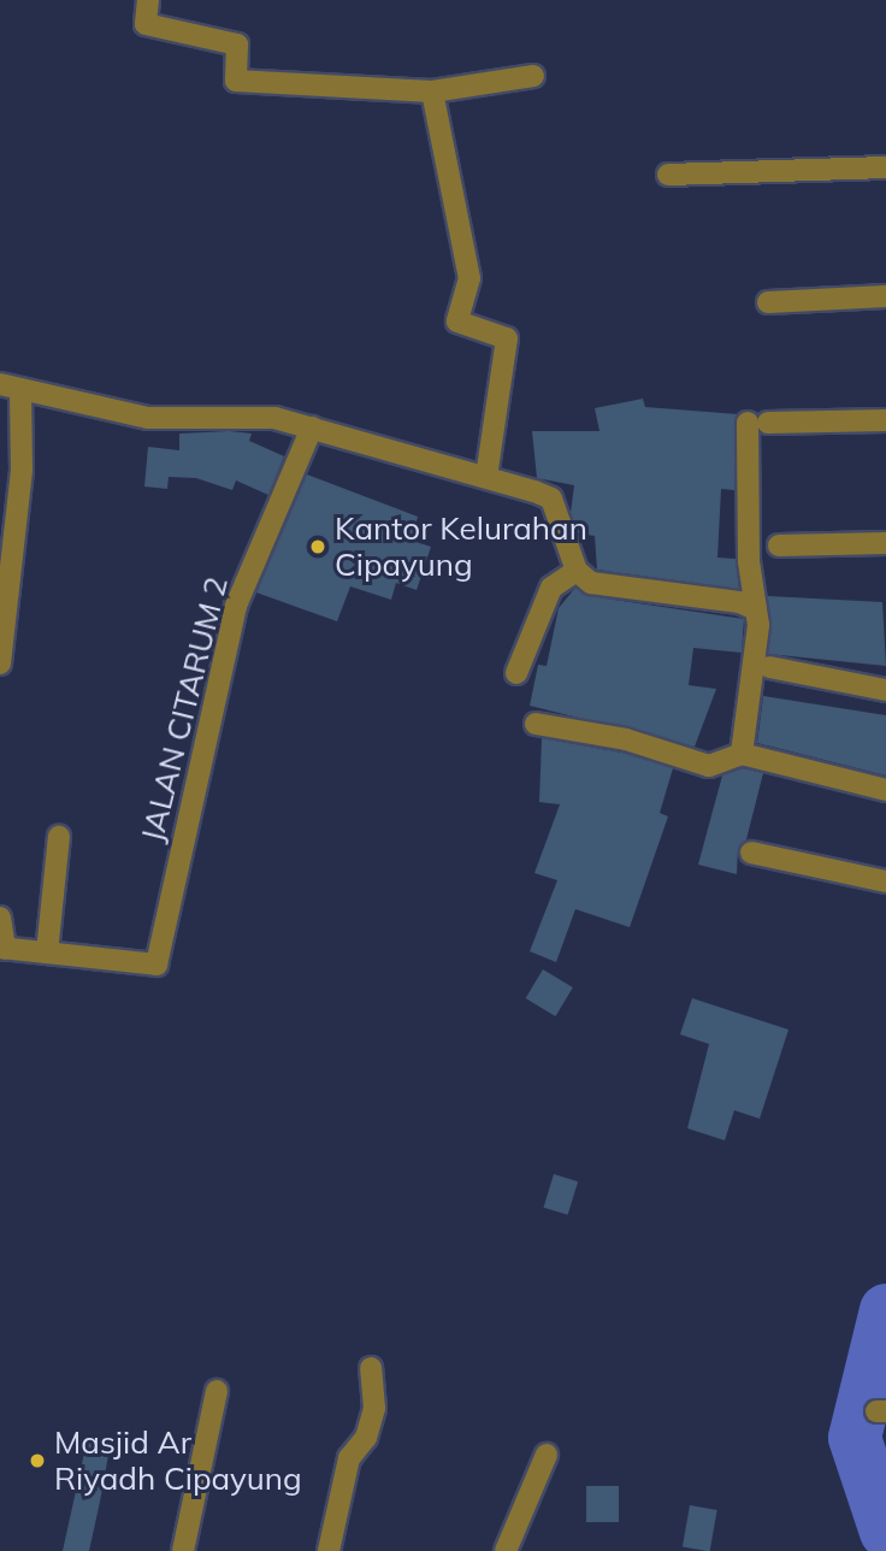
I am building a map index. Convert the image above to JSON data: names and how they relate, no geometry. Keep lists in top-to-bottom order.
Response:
{
  "streets": {
    "street": ["JALAN CITARUM 2"]
  },
  "places": ["Kantor Kelurahan Cipayung", "Masjid Ar Riyadh Cipayung"]
}
